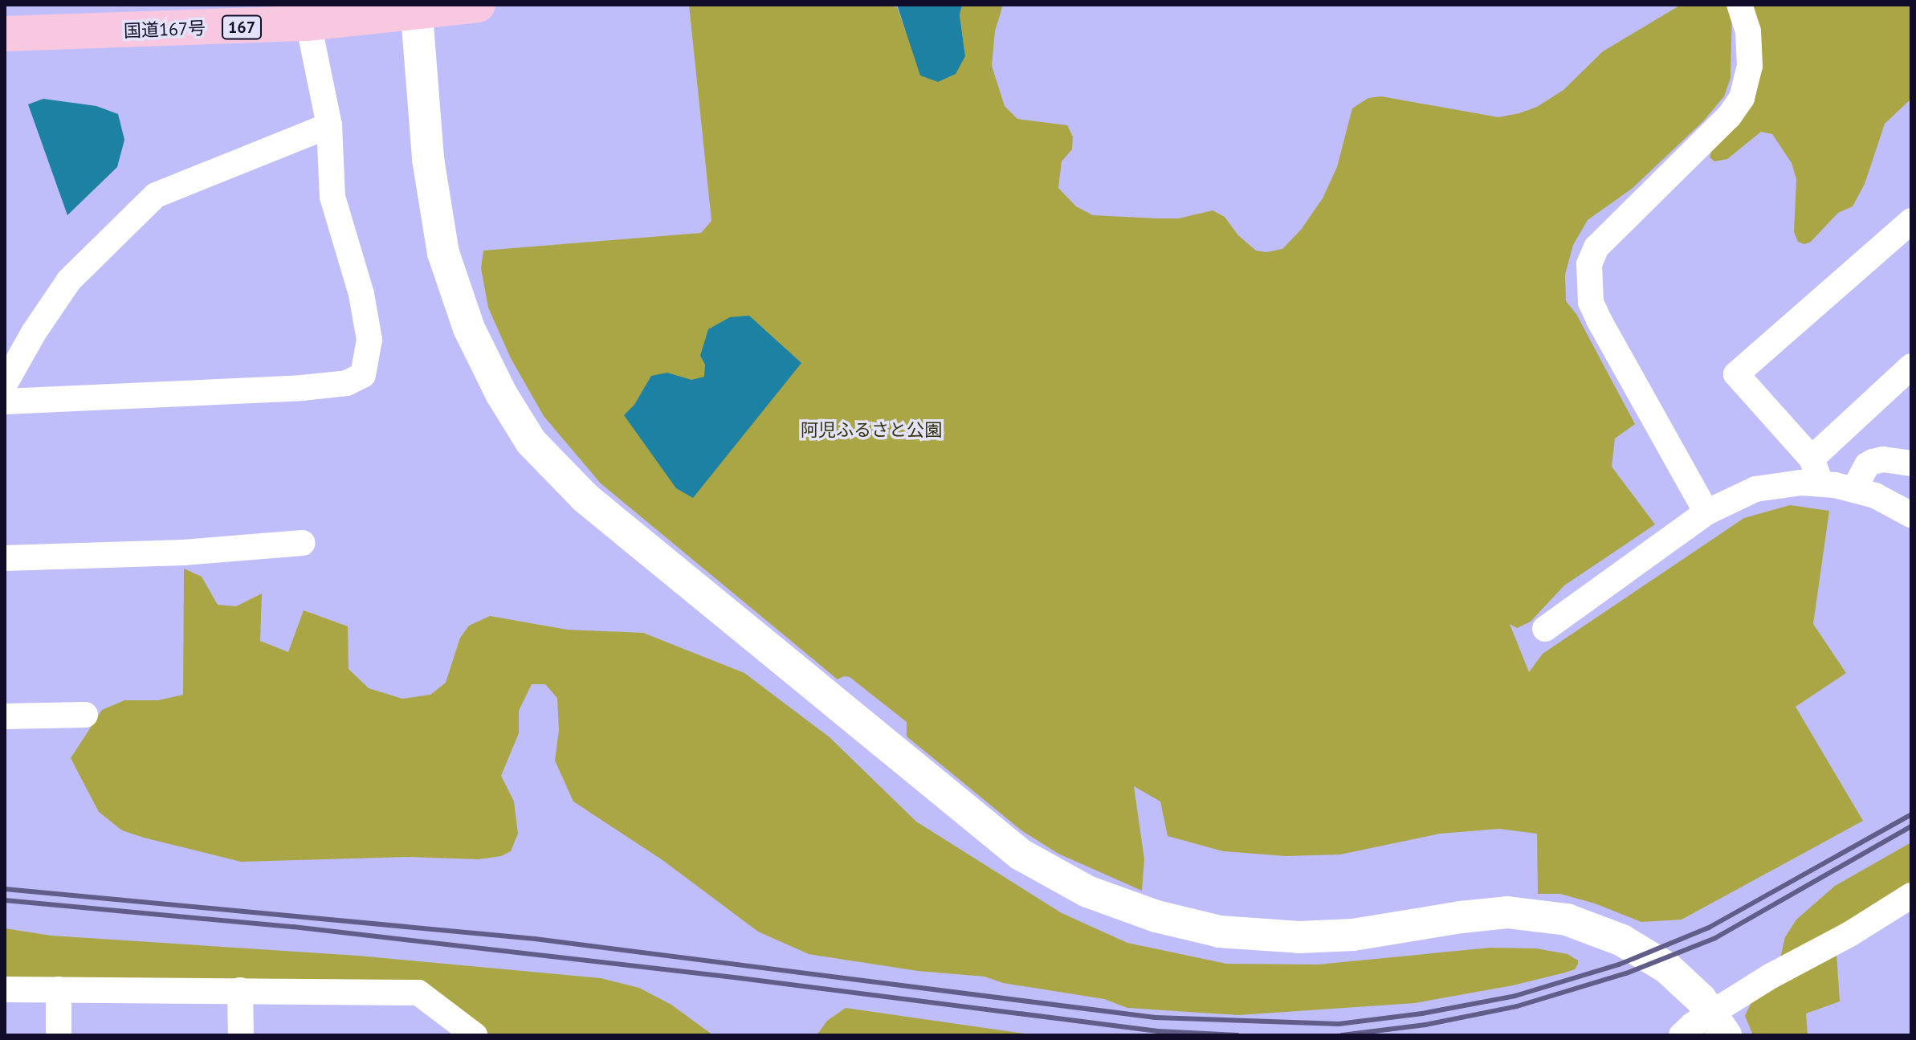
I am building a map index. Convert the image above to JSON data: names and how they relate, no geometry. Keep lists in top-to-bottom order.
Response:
{
  "streets": {
    "highway": ["167", "国道167号"]
  },
  "parks": ["阿児ふるさと公園"]
}
